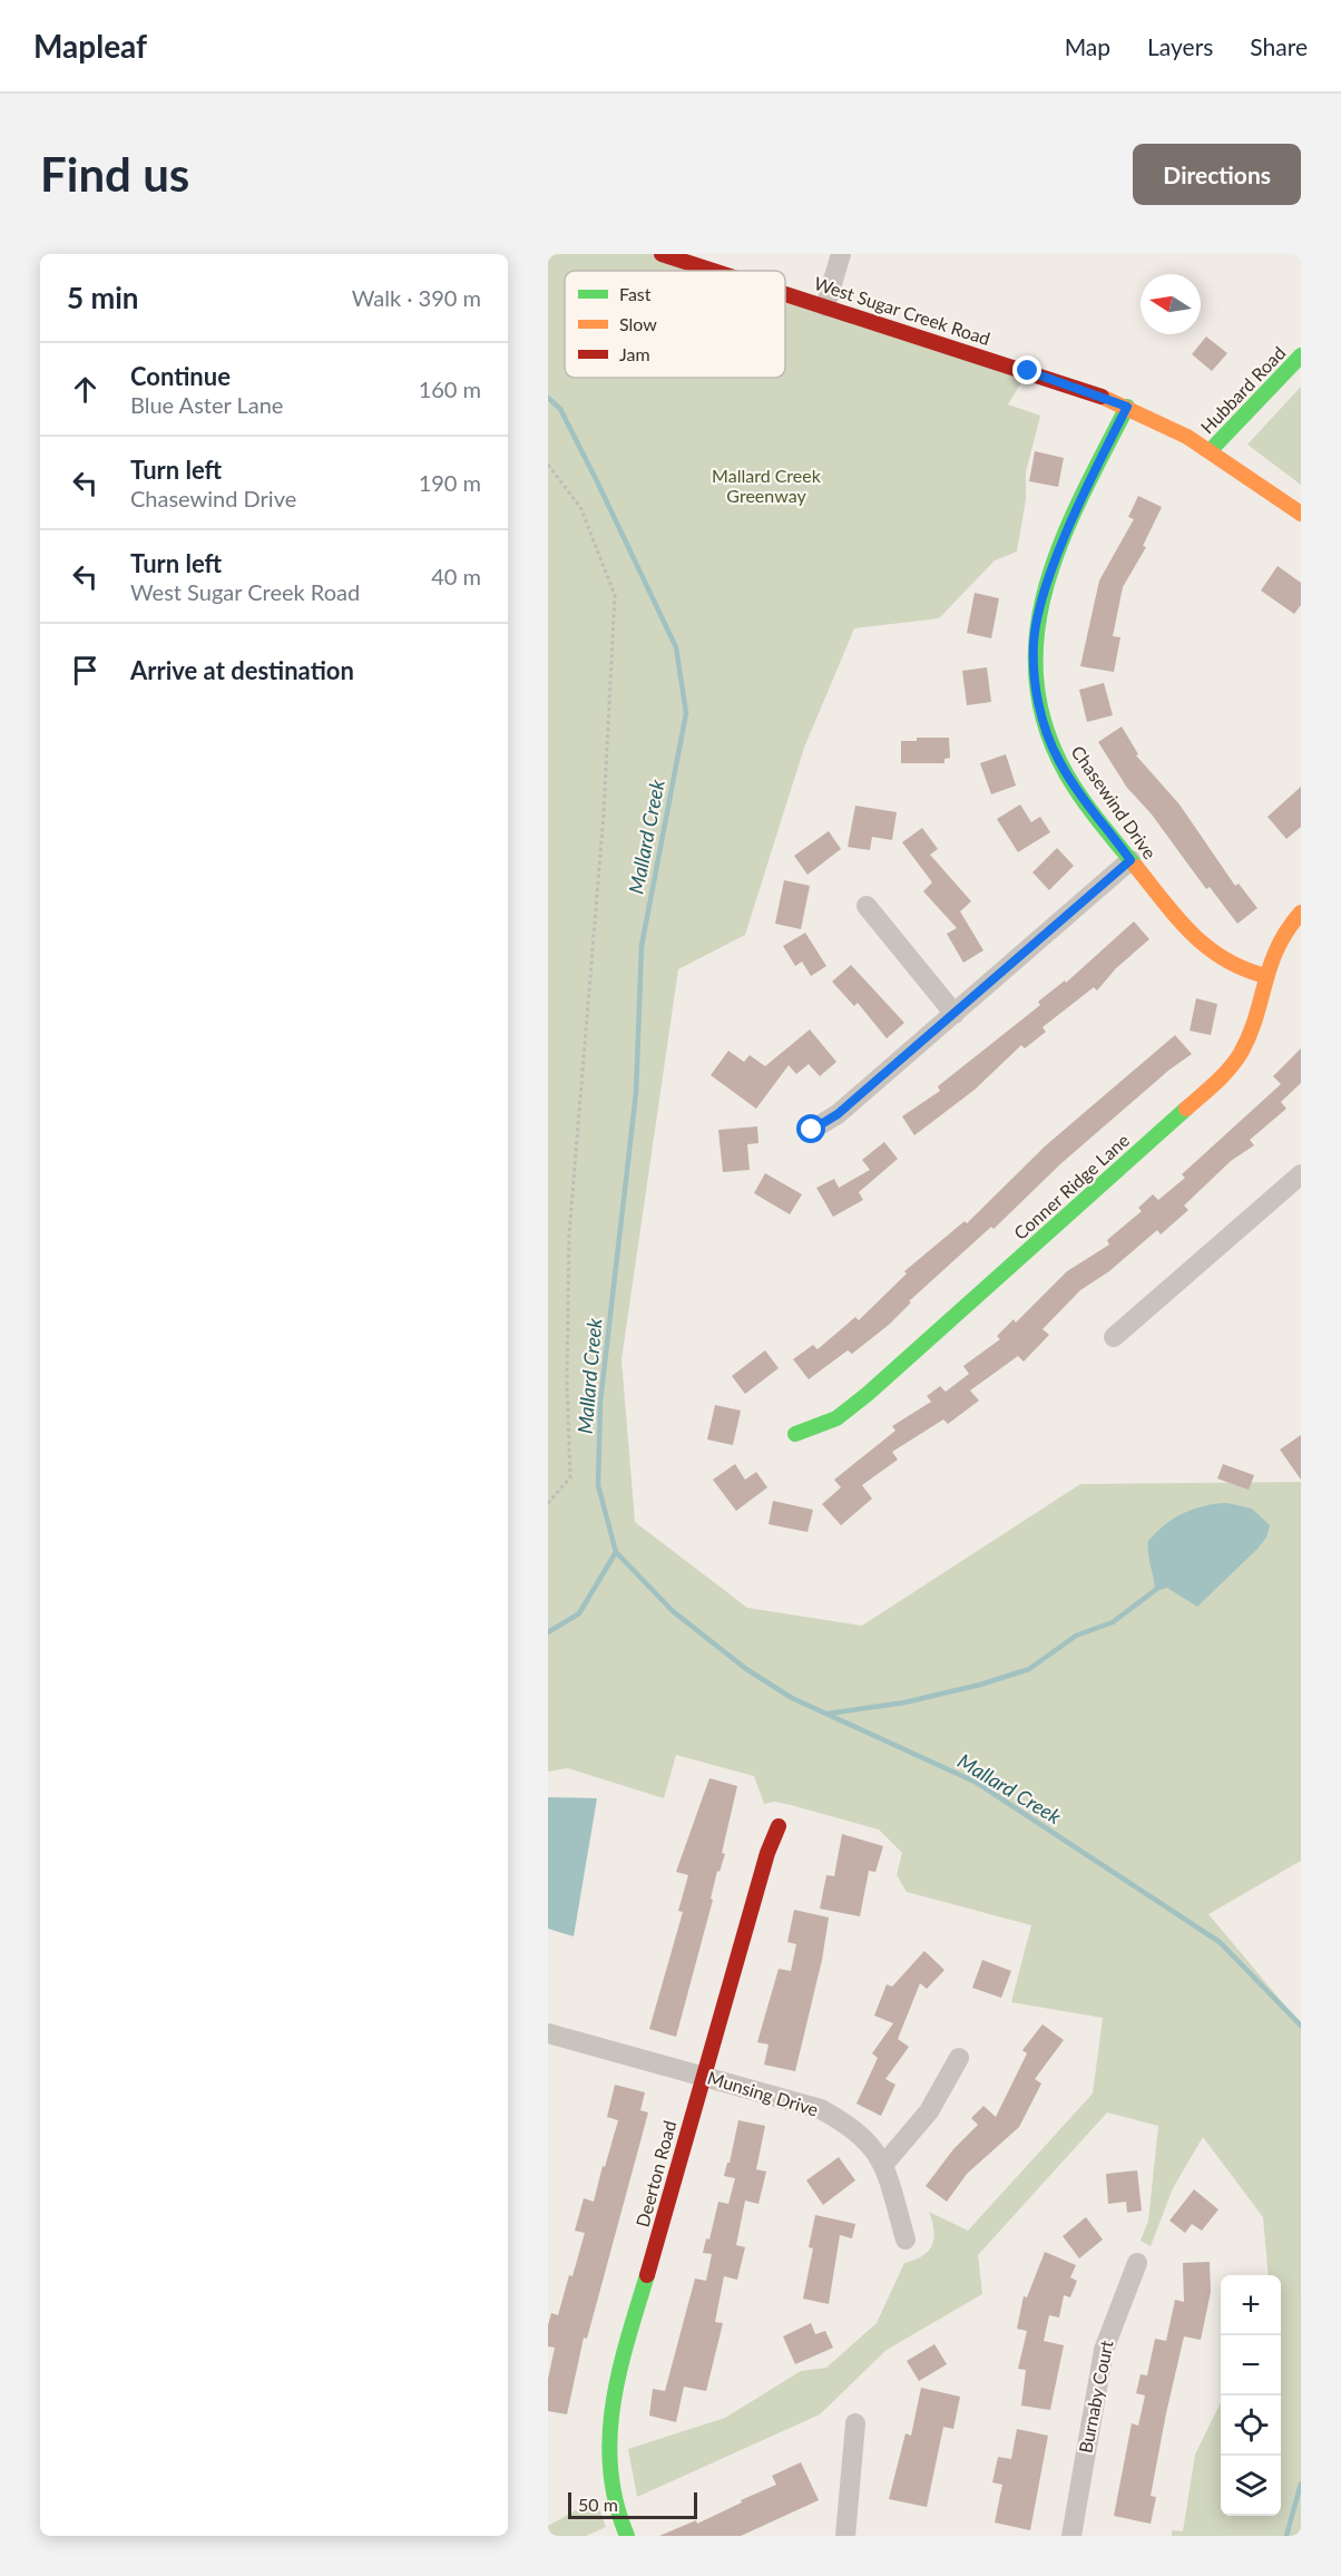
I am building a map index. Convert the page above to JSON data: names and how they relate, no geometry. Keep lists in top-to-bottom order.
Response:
{
  "streets": {
    "street": [
      "West Sugar Creek Road",
      "Hubbard Road",
      "Chasewind Drive",
      "Conner Ridge Lane",
      "Munsing Drive",
      "Deerton Road",
      "Burnaby Court"
    ]
  },
  "crossings": [
    ["West Sugar Creek Road", "Hubbard Road"],
    ["West Sugar Creek Road", "Chasewind Drive"],
    ["Chasewind Drive", "Conner Ridge Lane"],
    ["Munsing Drive", "Deerton Road"]
  ],
  "water": ["Mallard Creek"],
  "parks": ["Mallard Creek Greenway"],
  "legend": ["Fast", "Slow", "Jam"],
  "scale_bar": "50 m",
  "north": "left",
  "page": {
    "header": "Mapleaf",
    "nav": ["Map", "Layers", "Share"],
    "buttons": "Directions",
    "title": "Find us",
    "heading": ["5 min", "Walk · 390 m"],
    "list": [
      ["Continue", "Blue Aster Lane", "160 m"],
      ["Turn left", "Chasewind Drive", "190 m"],
      ["Turn left", "West Sugar Creek Road", "40 m"],
      "Arrive at destination"
    ],
    "map_buttons": ["+", "−"],
    "scale": "50 m"
  }
}
